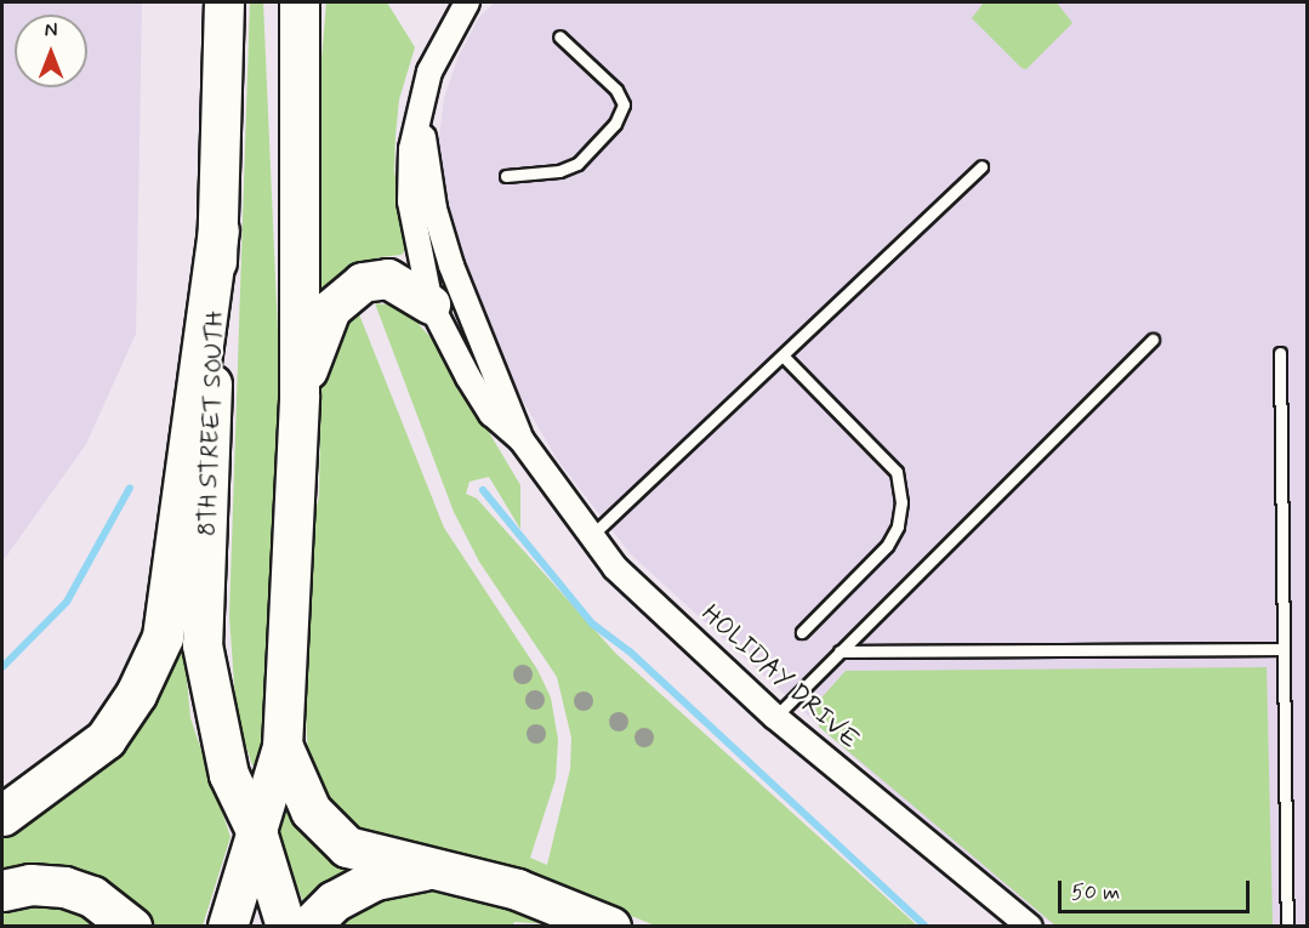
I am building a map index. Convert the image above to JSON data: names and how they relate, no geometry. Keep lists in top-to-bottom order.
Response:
{
  "streets": {
    "main road": ["8TH STREET SOUTH"],
    "street": ["HOLIDAY DRIVE"]
  },
  "scale_bar": "50 m",
  "north": "top"
}
